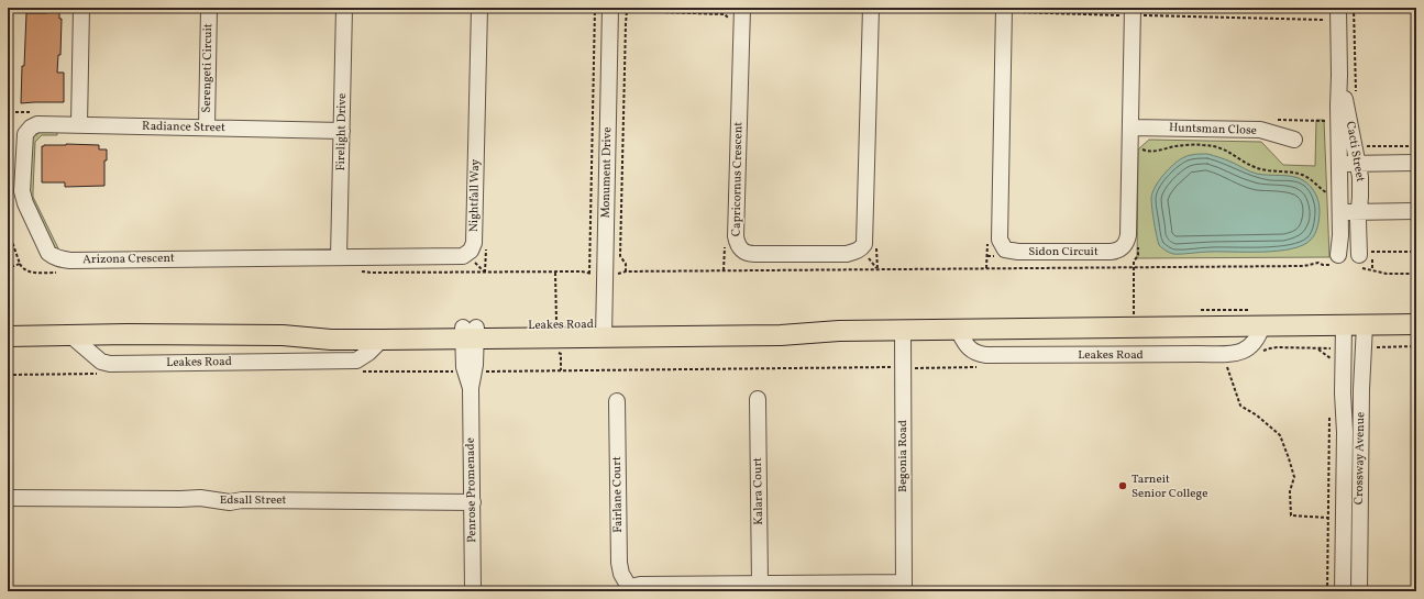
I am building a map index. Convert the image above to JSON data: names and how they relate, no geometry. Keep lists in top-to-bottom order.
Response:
{
  "streets": {
    "main road": ["Leakes Road"],
    "street": [
      "Serengeti Circuit",
      "Radiance Street",
      "Huntsman Close",
      "Firelight Drive",
      "Cacti Street",
      "Monument Drive",
      "Capricornus Crescent",
      "Nightfall Way",
      "Sidon Circuit",
      "Arizona Crescent",
      "Begonia Road",
      "Crossway Avenue",
      "Penrose Promenade",
      "Kalara Court",
      "Fairlane Court",
      "Edsall Street"
    ]
  },
  "crossings": [
    ["Serengeti Circuit", "Radiance Street"],
    ["Radiance Street", "Firelight Drive"],
    ["Radiance Street", "Arizona Crescent"],
    ["Huntsman Close", "Sidon Circuit"],
    ["Firelight Drive", "Nightfall Way"],
    ["Firelight Drive", "Arizona Crescent"],
    ["Monument Drive", "Leakes Road"],
    ["Nightfall Way", "Arizona Crescent"],
    ["Leakes Road", "Begonia Road"],
    ["Leakes Road", "Crossway Avenue"],
    ["Leakes Road", "Penrose Promenade"],
    ["Penrose Promenade", "Edsall Street"]
  ],
  "places": ["Tarneit Senior College"]
}
